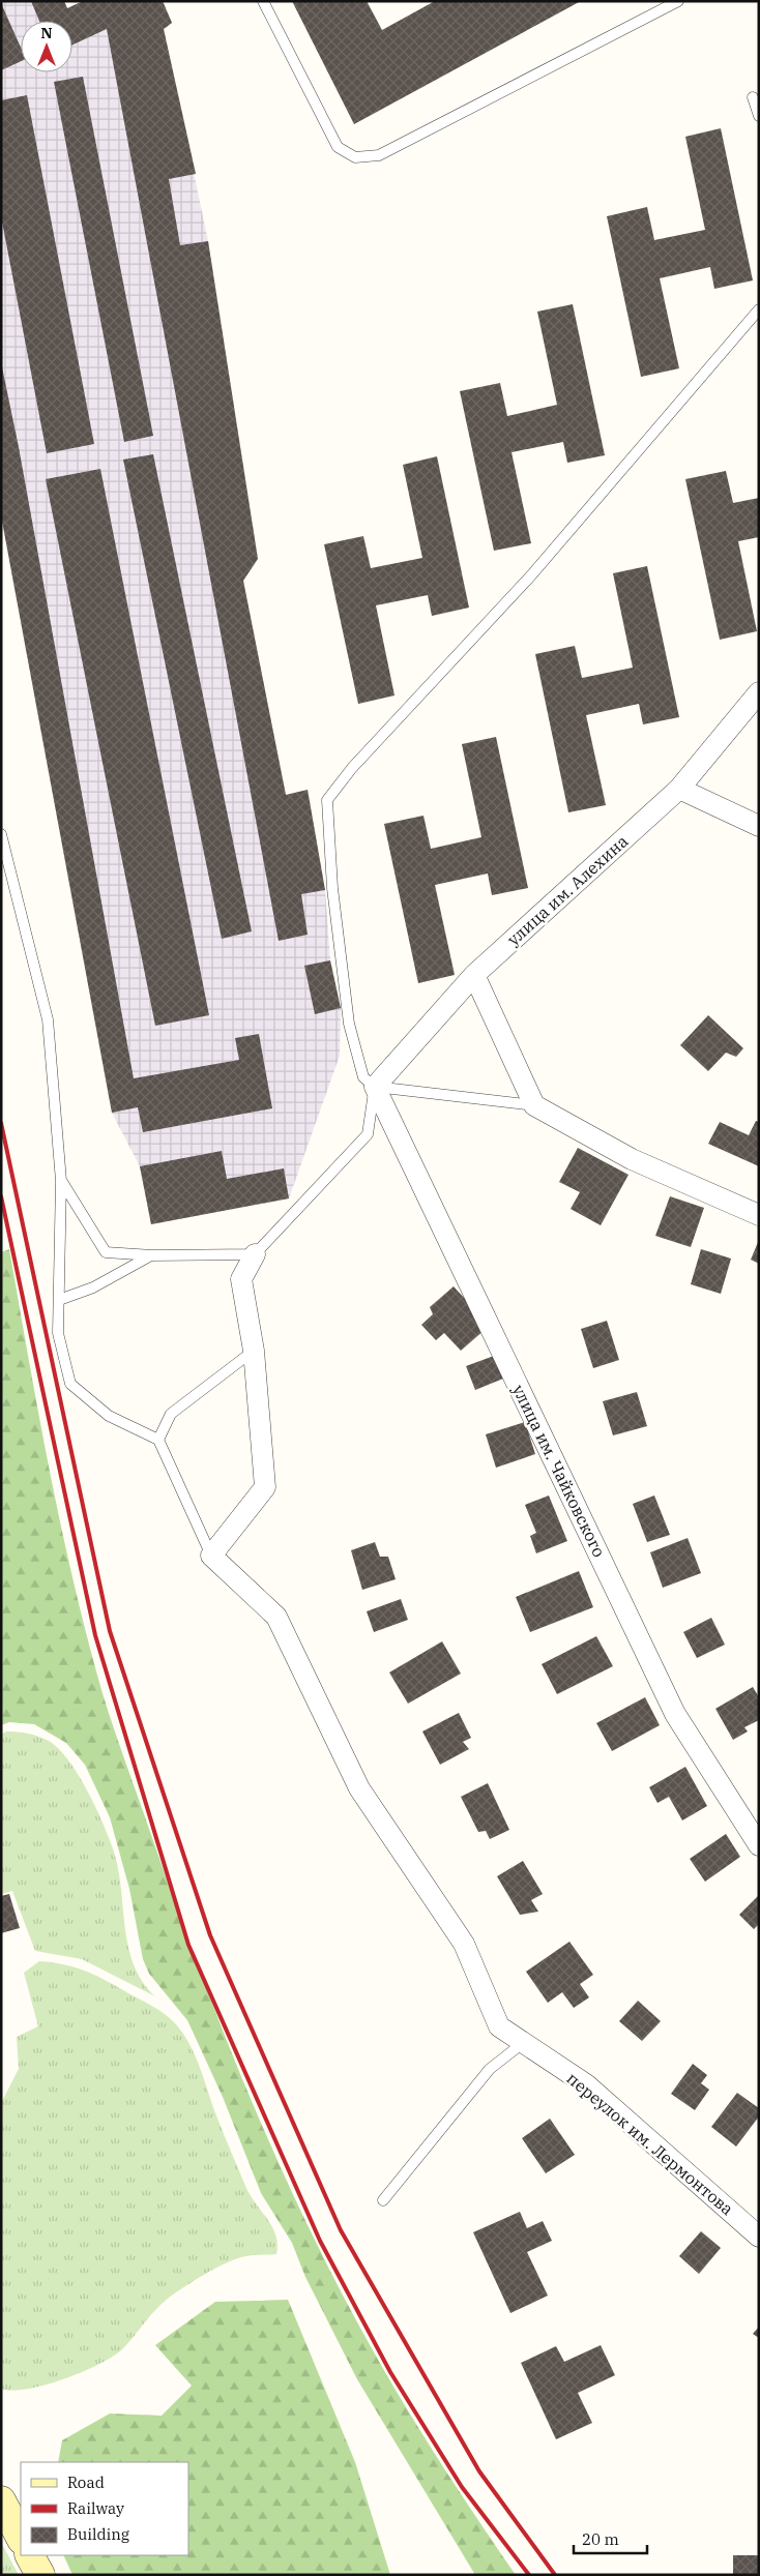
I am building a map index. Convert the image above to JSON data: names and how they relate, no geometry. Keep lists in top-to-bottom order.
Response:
{
  "streets": {
    "street": ["улица им. Алехина", "улица им. Чайковского", "переулок им. Лермонтова"]
  },
  "crossings": [
    ["улица им. Алехина", "улица им. Чайковского"]
  ],
  "legend": ["Road", "Railway", "Building"],
  "scale_bar": "20 m",
  "north": "top"
}
